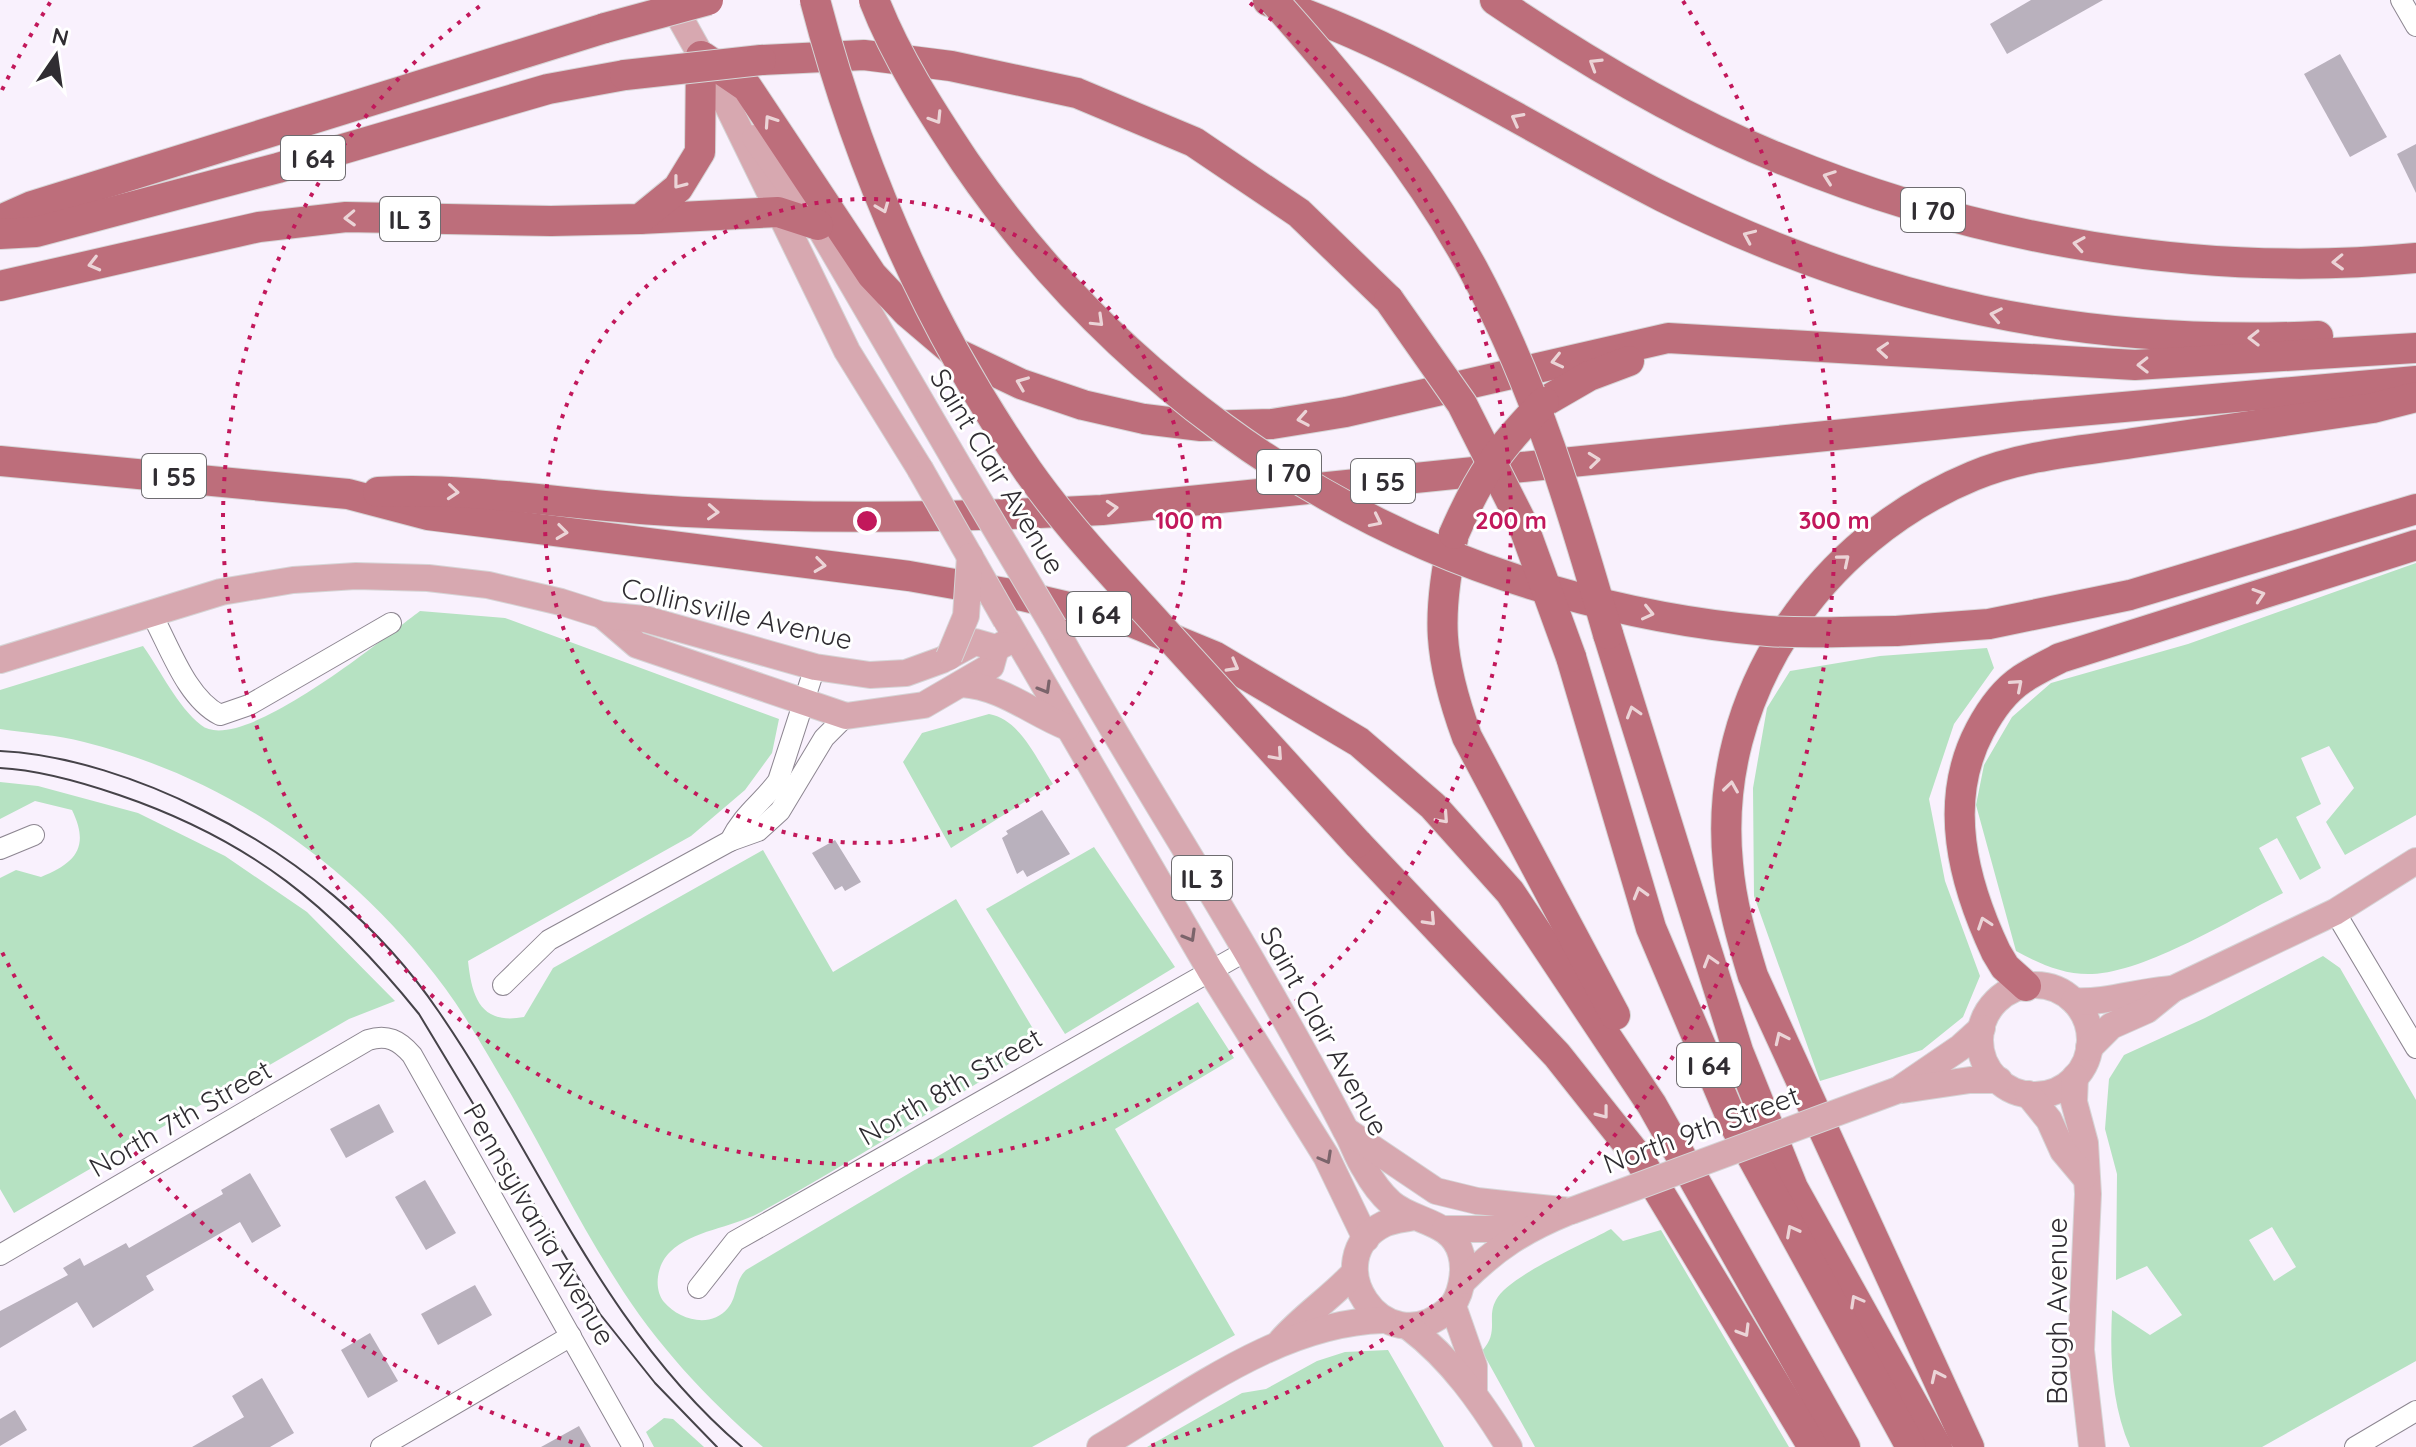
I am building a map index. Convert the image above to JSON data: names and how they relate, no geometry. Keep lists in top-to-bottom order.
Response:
{
  "streets": {
    "highway": [
      "I 64",
      "I 70",
      "IL 3",
      "I 55"
    ],
    "main road": [
      "Saint Clair Avenue",
      "Collinsville Avenue",
      "North 9th Street",
      "Baugh Avenue"
    ],
    "street": ["North 8th Street", "North 7th Street", "Pennsylvania Avenue"]
  },
  "crossings": [
    ["I 64", "I 55"],
    ["IL 3", "Saint Clair Avenue"],
    ["Saint Clair Avenue", "Collinsville Avenue"],
    ["Saint Clair Avenue", "North 8th Street"],
    ["Saint Clair Avenue", "North 9th Street"],
    ["North 7th Street", "Pennsylvania Avenue"],
    ["North 9th Street", "Baugh Avenue"]
  ],
  "north": "top",
  "rings": ["100 m", "200 m", "300 m"]
}
